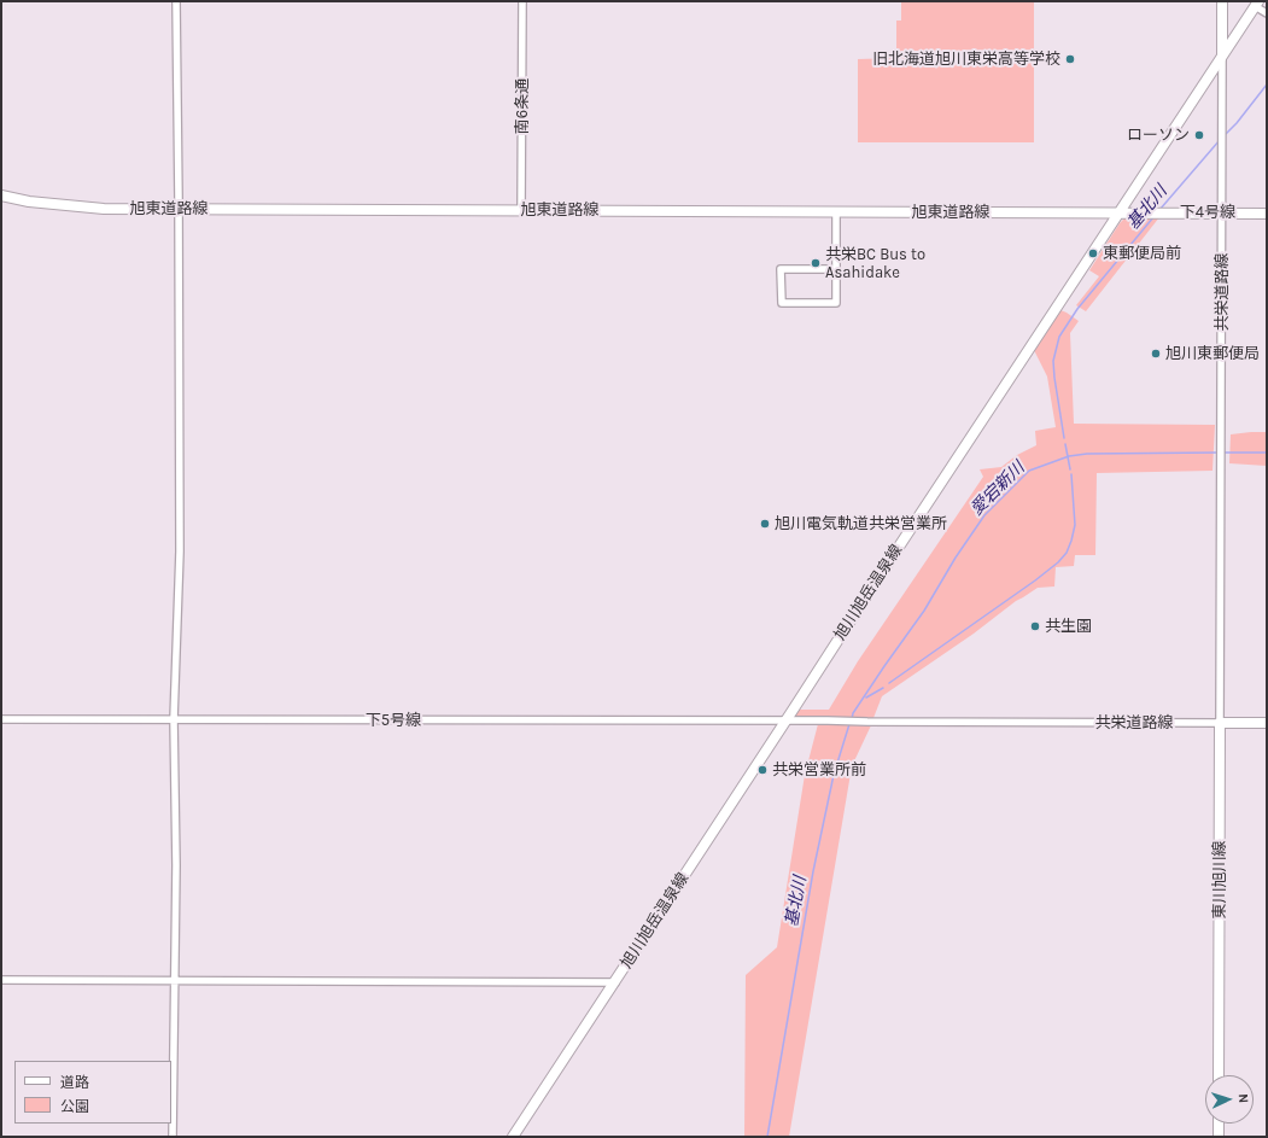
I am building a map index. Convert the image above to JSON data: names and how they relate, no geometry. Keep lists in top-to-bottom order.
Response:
{
  "streets": {
    "main road": [
      "旭東道路線",
      "下4号線",
      "旭川旭岳温泉線",
      "東川旭川線"
    ],
    "street": ["南6条通", "共栄道路線", "下5号線"]
  },
  "crossings": [
    ["南6条通", "旭東道路線"],
    ["旭東道路線", "下4号線"],
    ["旭東道路線", "旭川旭岳温泉線"],
    ["下4号線", "共栄道路線"],
    ["下4号線", "旭川旭岳温泉線"],
    ["共栄道路線", "旭川旭岳温泉線"],
    ["共栄道路線", "下5号線"],
    ["共栄道路線", "東川旭川線"],
    ["旭川旭岳温泉線", "下5号線"]
  ],
  "water": ["基北川", "愛宕新川"],
  "places": [
    "旧北海道旭川東栄高等学校",
    "ローソン",
    "東郵便局前",
    "共栄BC Bus to Asahidake",
    "旭川東郵便局",
    "旭川電気軌道共栄営業所",
    "共生園",
    "共栄営業所前"
  ],
  "legend": ["道路", "公園"],
  "north": "right"
}
